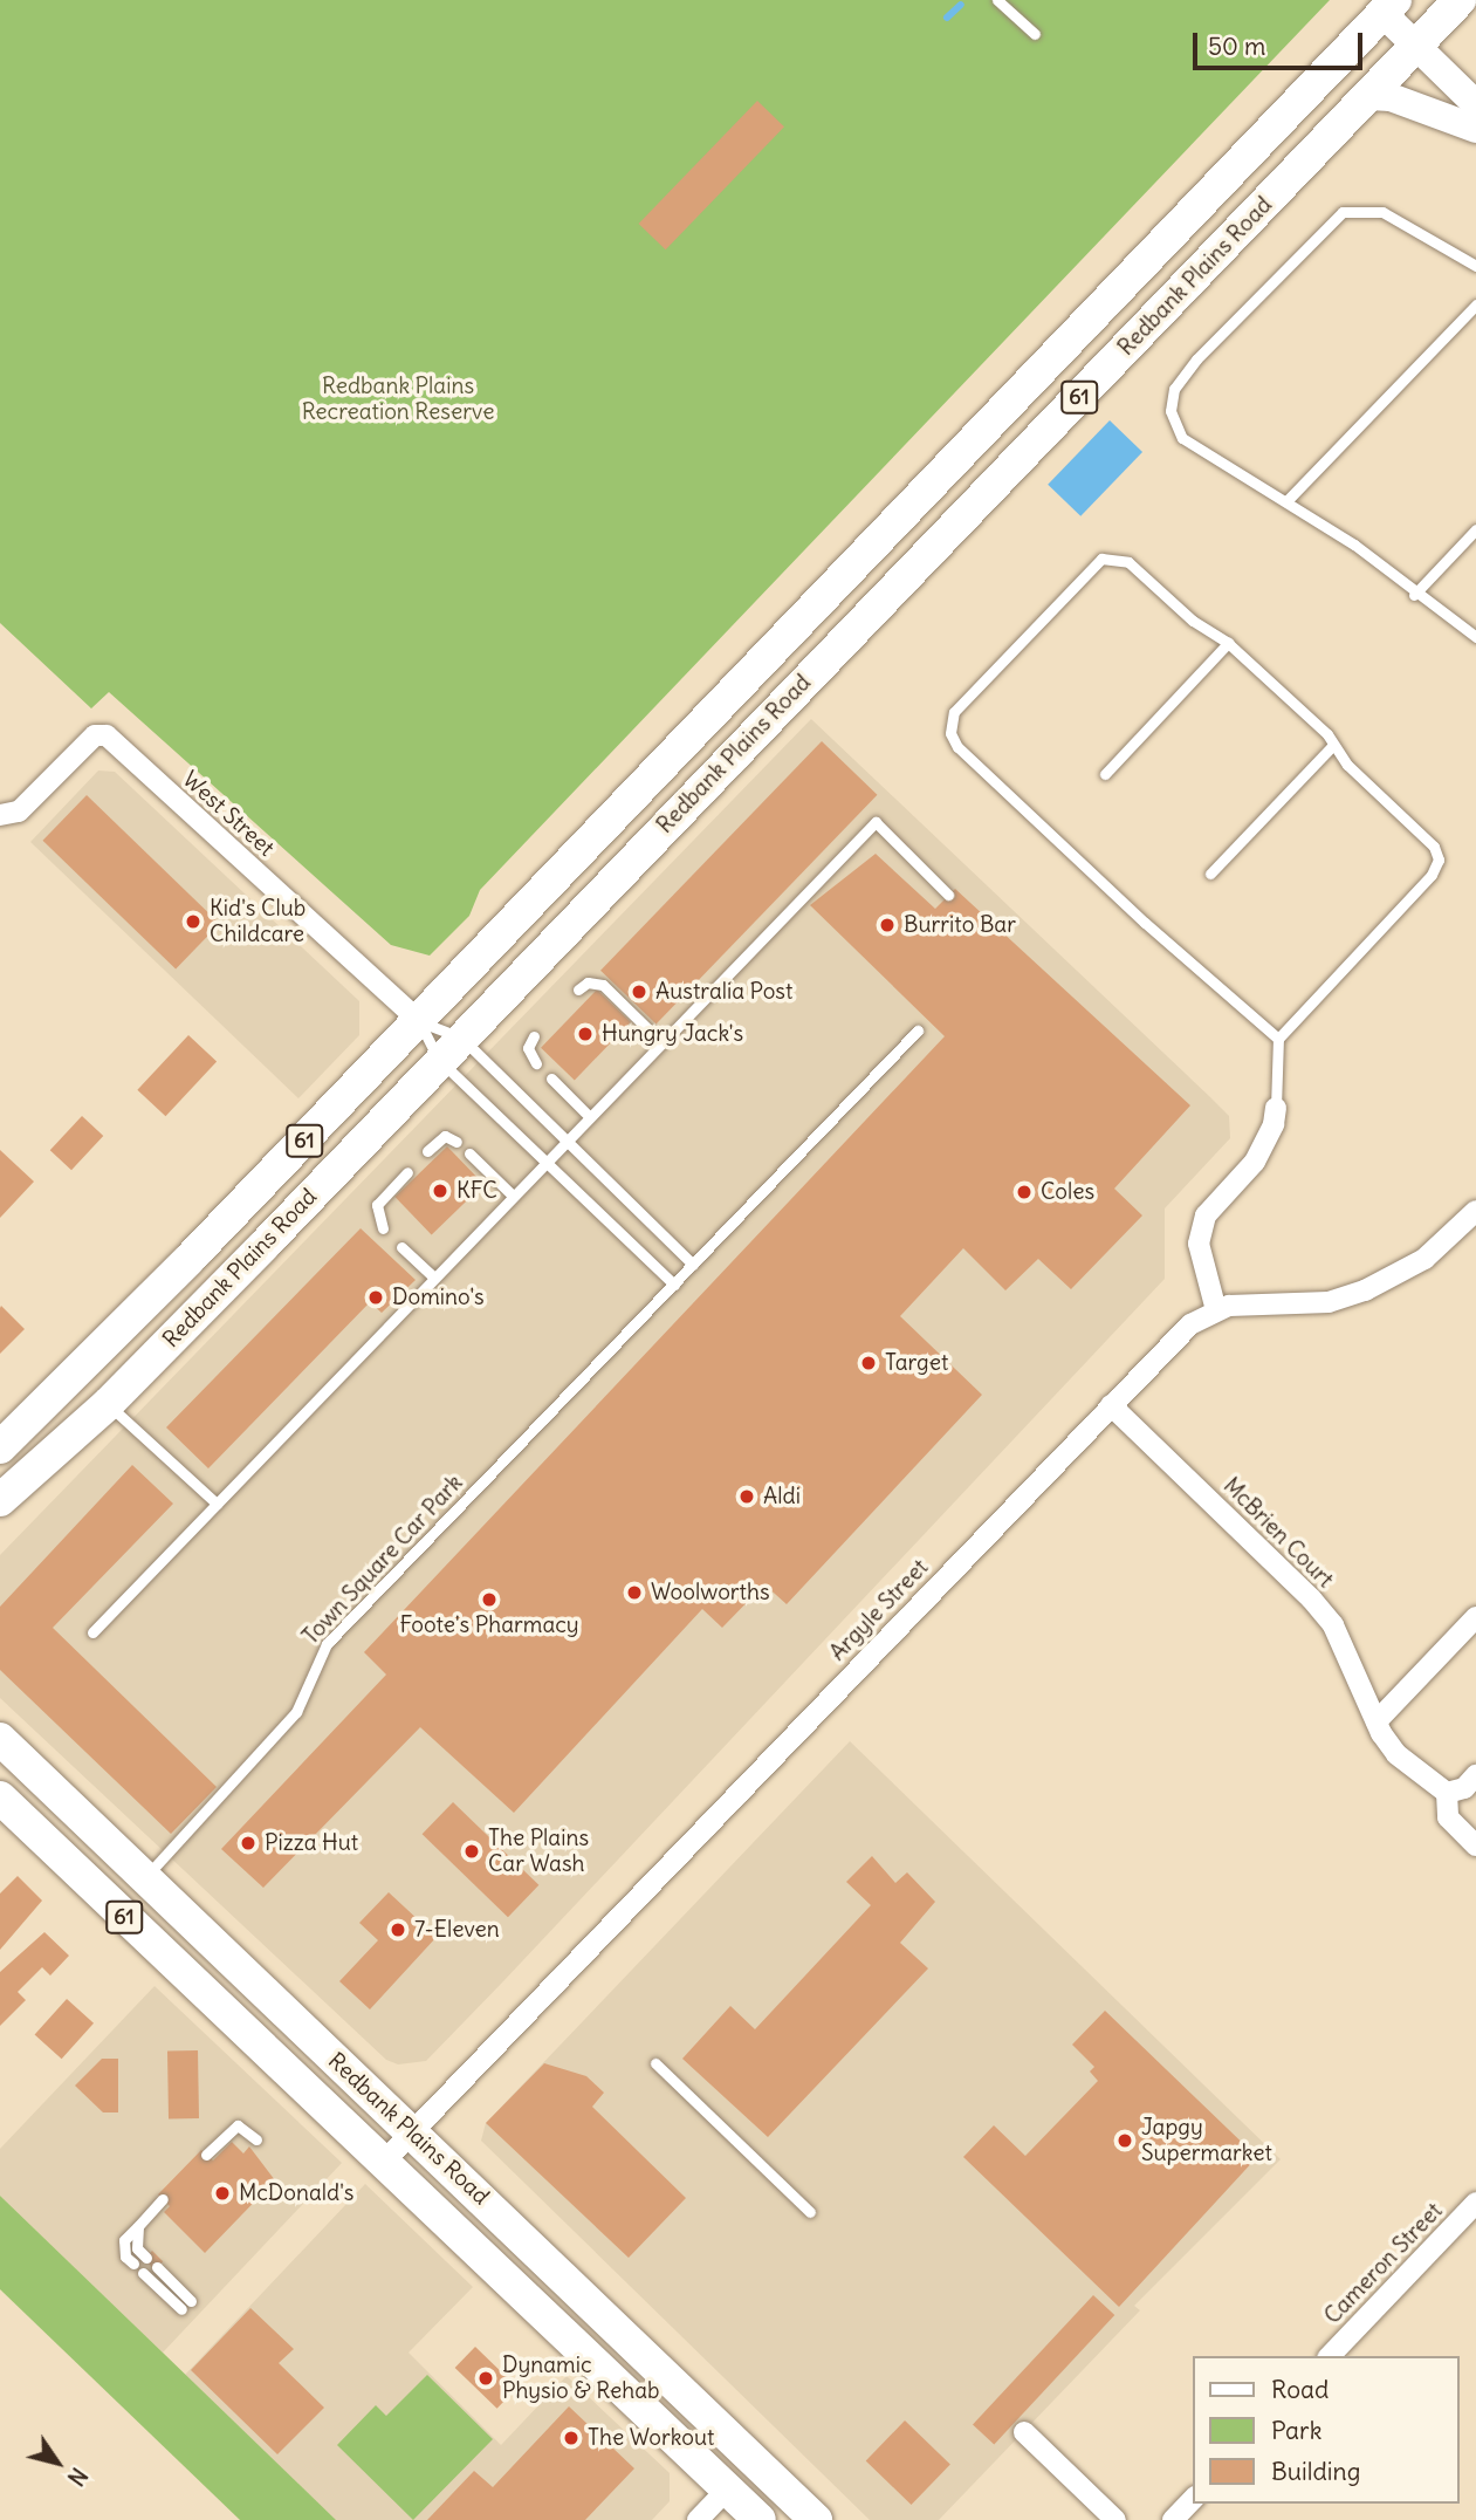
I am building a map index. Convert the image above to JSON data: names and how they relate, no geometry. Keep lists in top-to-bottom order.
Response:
{
  "streets": {
    "main road": ["Redbank Plains Road", "61"],
    "street": [
      "West Street",
      "McBrien Court",
      "Argyle Street",
      "Cameron Street"
    ],
    "lane": ["Town Square Car Park"]
  },
  "crossings": [
    ["Redbank Plains Road", "61"],
    ["Redbank Plains Road", "West Street"],
    ["Redbank Plains Road", "Town Square Car Park"],
    ["Redbank Plains Road", "Argyle Street"],
    ["McBrien Court", "Argyle Street"]
  ],
  "parks": ["Redbank Plains Recreation Reserve"],
  "places": [
    "Kid's Club Childcare",
    "Burrito Bar",
    "Australia Post",
    "Hungry Jack's",
    "KFC",
    "Coles",
    "Domino's",
    "Target",
    "Aldi",
    "Woolworths",
    "Foote's Pharmacy",
    "Pizza Hut",
    "The Plains Car Wash",
    "7-Eleven",
    "Japgy Supermarket",
    "McDonald's",
    "Dynamic Physio & Rehab",
    "The Workout"
  ],
  "legend": ["Road", "Park", "Building"],
  "scale_bar": "50 m",
  "north": "bottom right"
}
